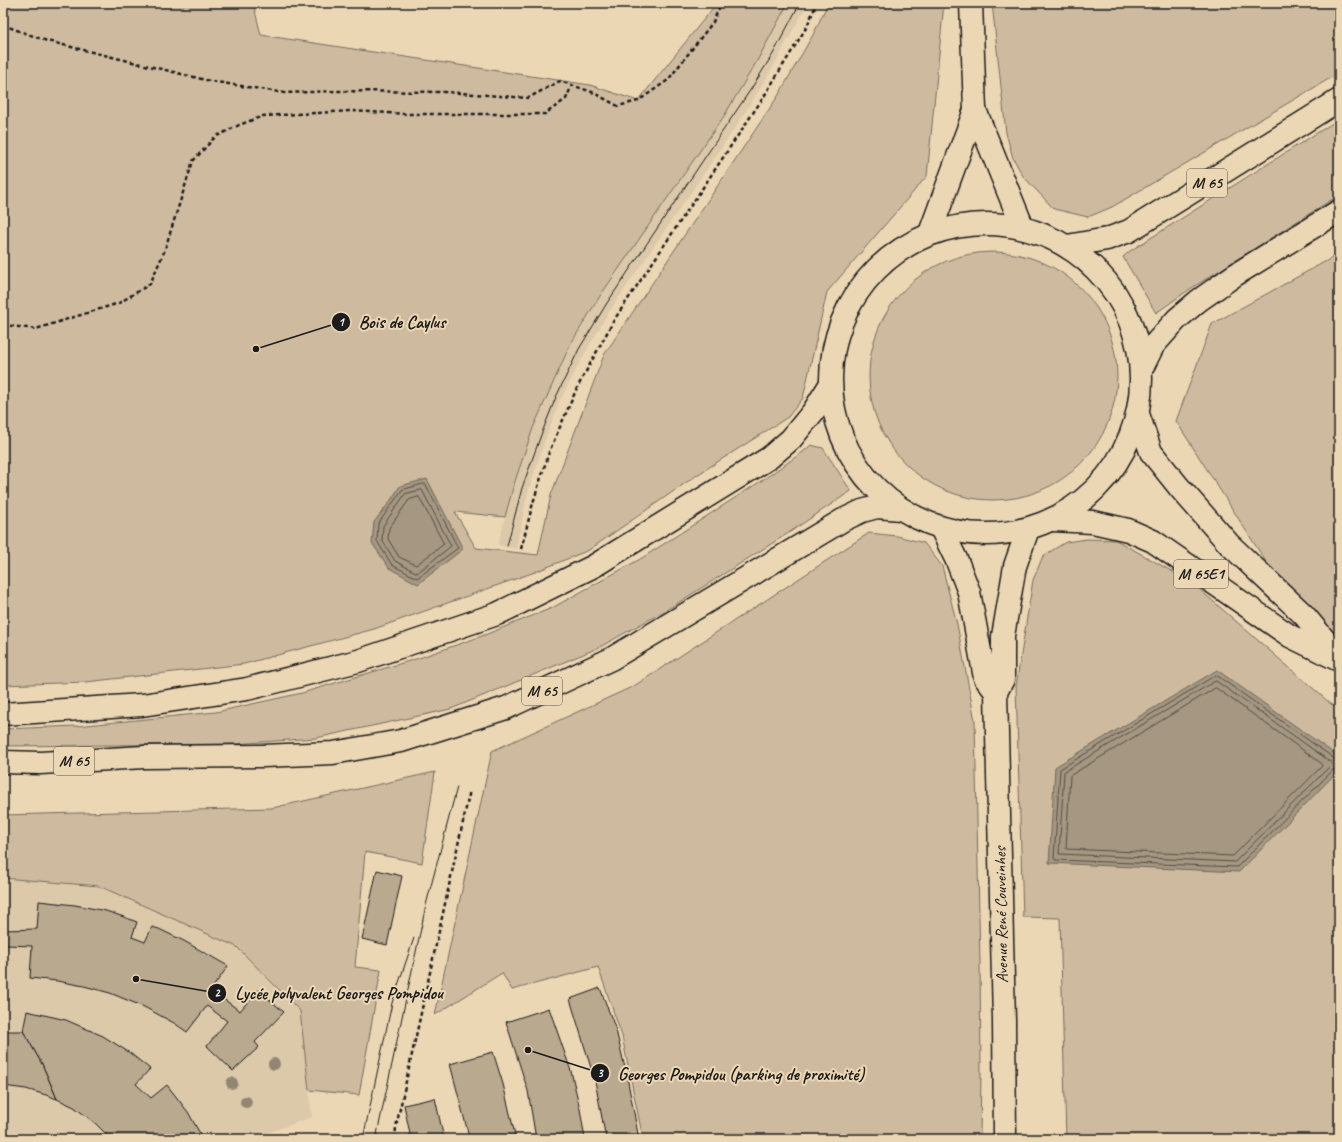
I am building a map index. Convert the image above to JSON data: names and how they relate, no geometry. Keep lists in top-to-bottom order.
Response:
{
  "streets": {
    "main road": ["M 65", "M 65E1", "Avenue René Couveinhes"]
  },
  "places": ["Bois de Caylus", "Lycée polyvalent Georges Pompidou", "Georges Pompidou (parking de proximité)"]
}
